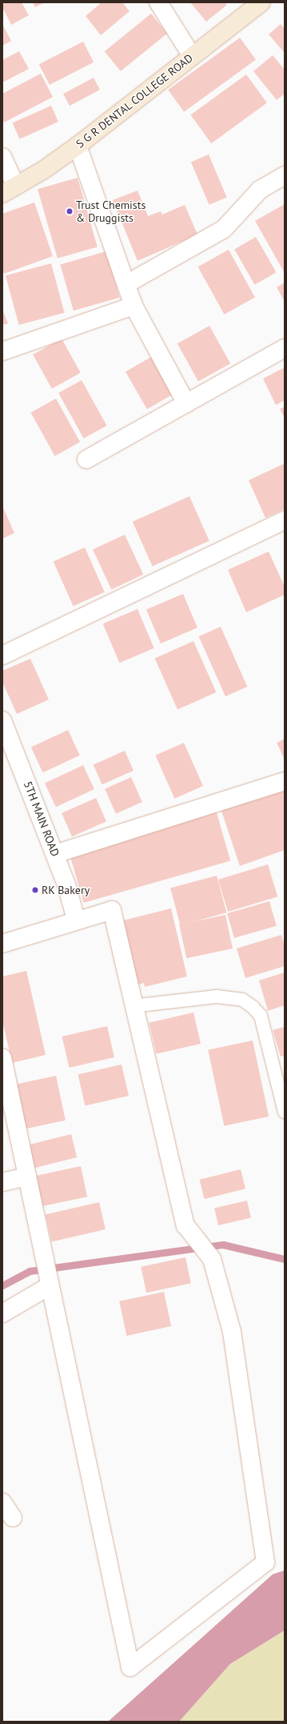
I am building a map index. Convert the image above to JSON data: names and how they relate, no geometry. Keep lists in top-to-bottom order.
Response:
{
  "streets": {
    "street": ["S G R DENTAL COLLEGE ROAD", "5TH MAIN ROAD"]
  },
  "places": ["Trust Chemists & Druggists", "RK Bakery"]
}
